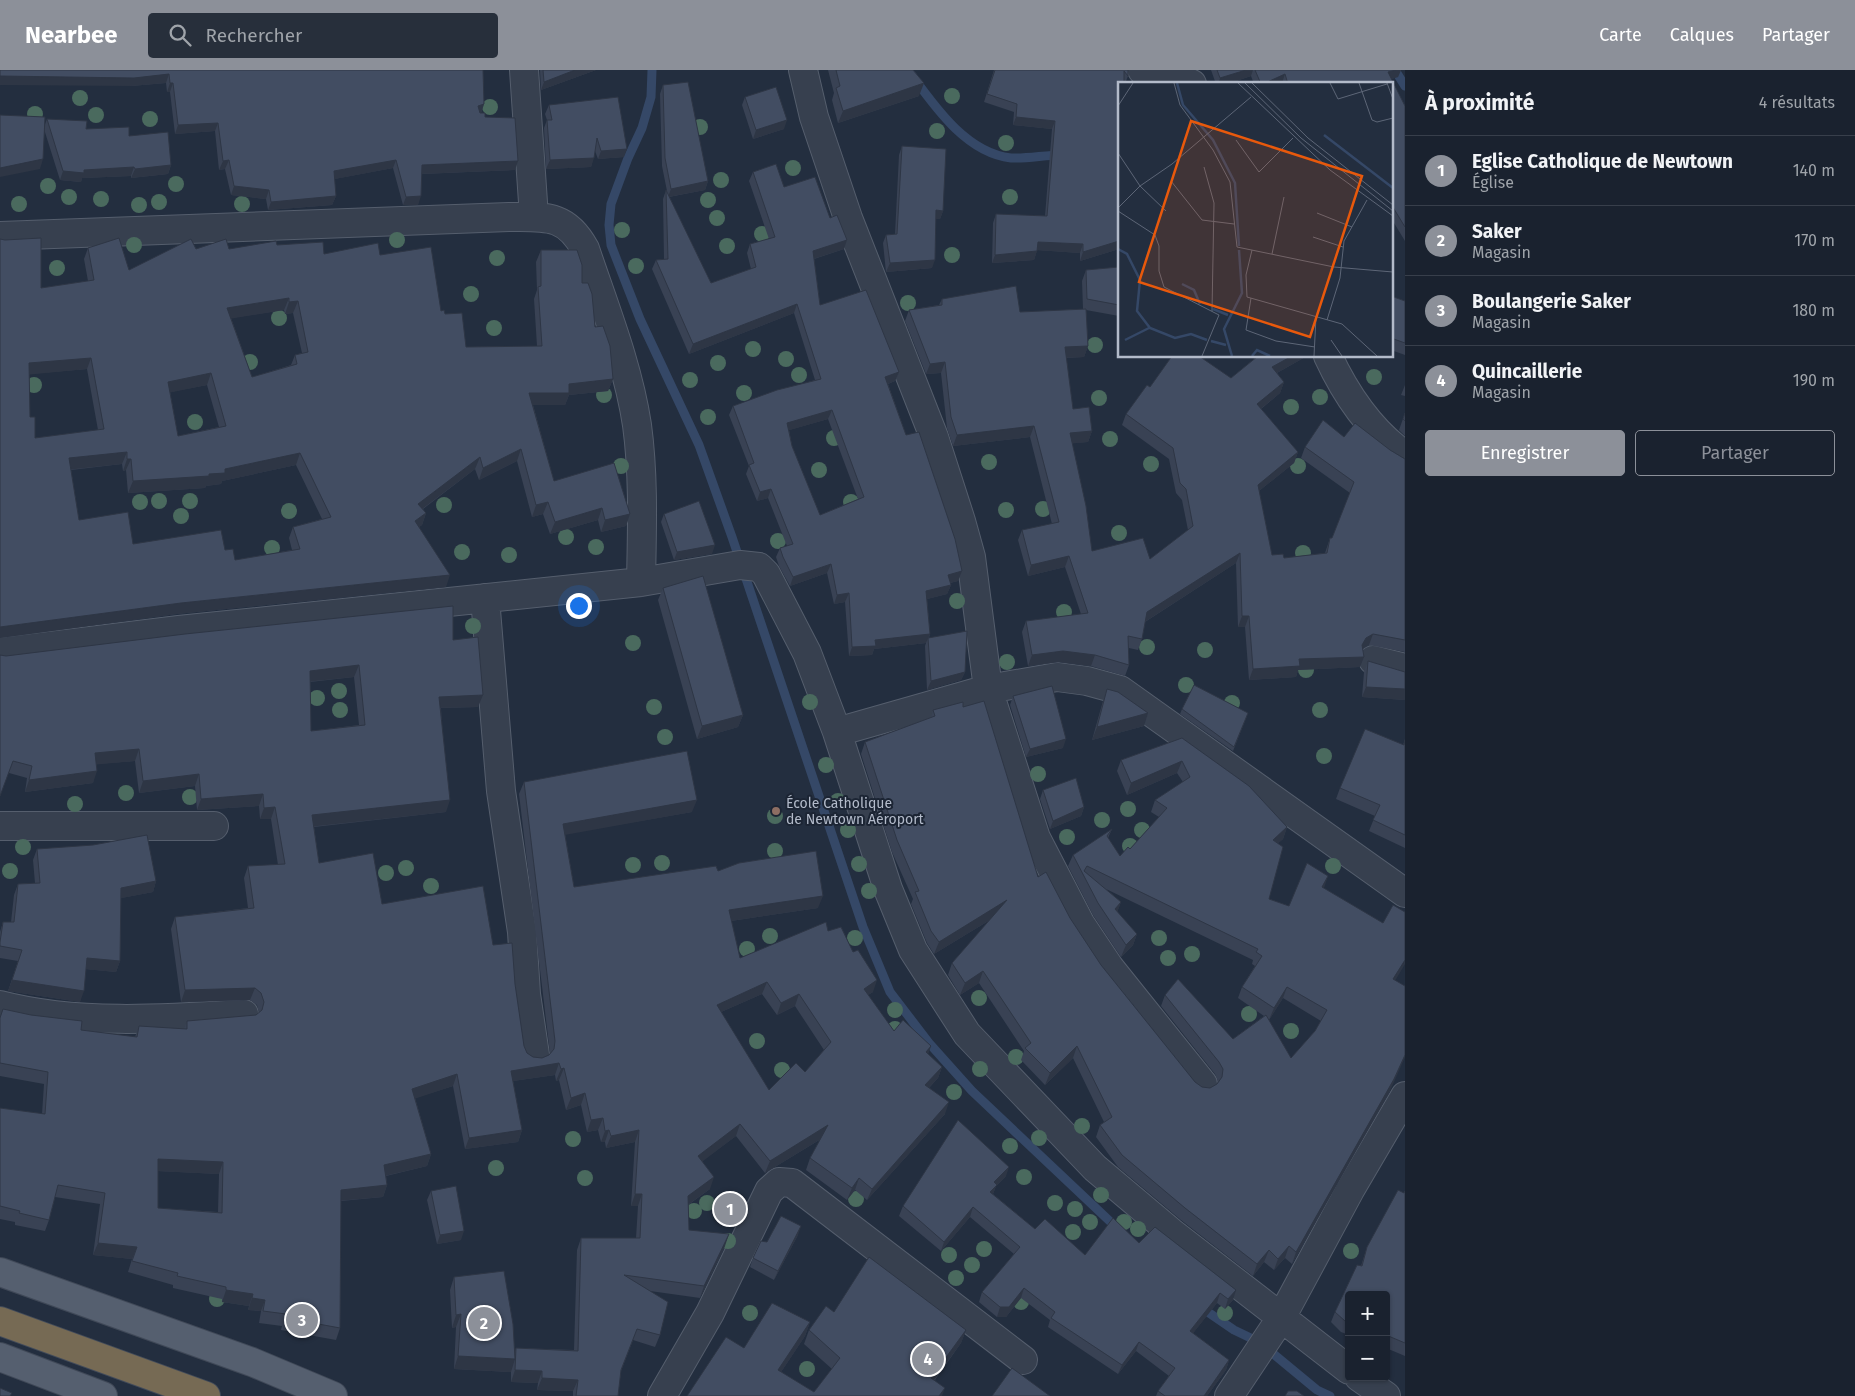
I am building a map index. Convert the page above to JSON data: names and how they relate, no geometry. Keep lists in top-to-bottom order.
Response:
{
  "places": ["École Catholique de Newtown Aéroport"],
  "page": {
    "header": "Nearbee",
    "search": "Rechercher",
    "nav": ["Carte", "Calques", "Partager"],
    "heading": ["À proximité", "4 résultats"],
    "list": [
      {
        "mark": "1",
        "name": "Eglise Catholique de Newtown",
        "note": "Église",
        "value": "140 m"
      },
      {
        "mark": "2",
        "name": "Saker",
        "note": "Magasin",
        "value": "170 m"
      },
      {
        "mark": "3",
        "name": "Boulangerie Saker",
        "note": "Magasin",
        "value": "180 m"
      },
      {
        "mark": "4",
        "name": "Quincaillerie",
        "note": "Magasin",
        "value": "190 m"
      }
    ],
    "buttons": ["Enregistrer", "Partager"],
    "pins": [
      "1",
      "3",
      "2",
      "4"
    ],
    "map_buttons": ["+", "−"]
  }
}
